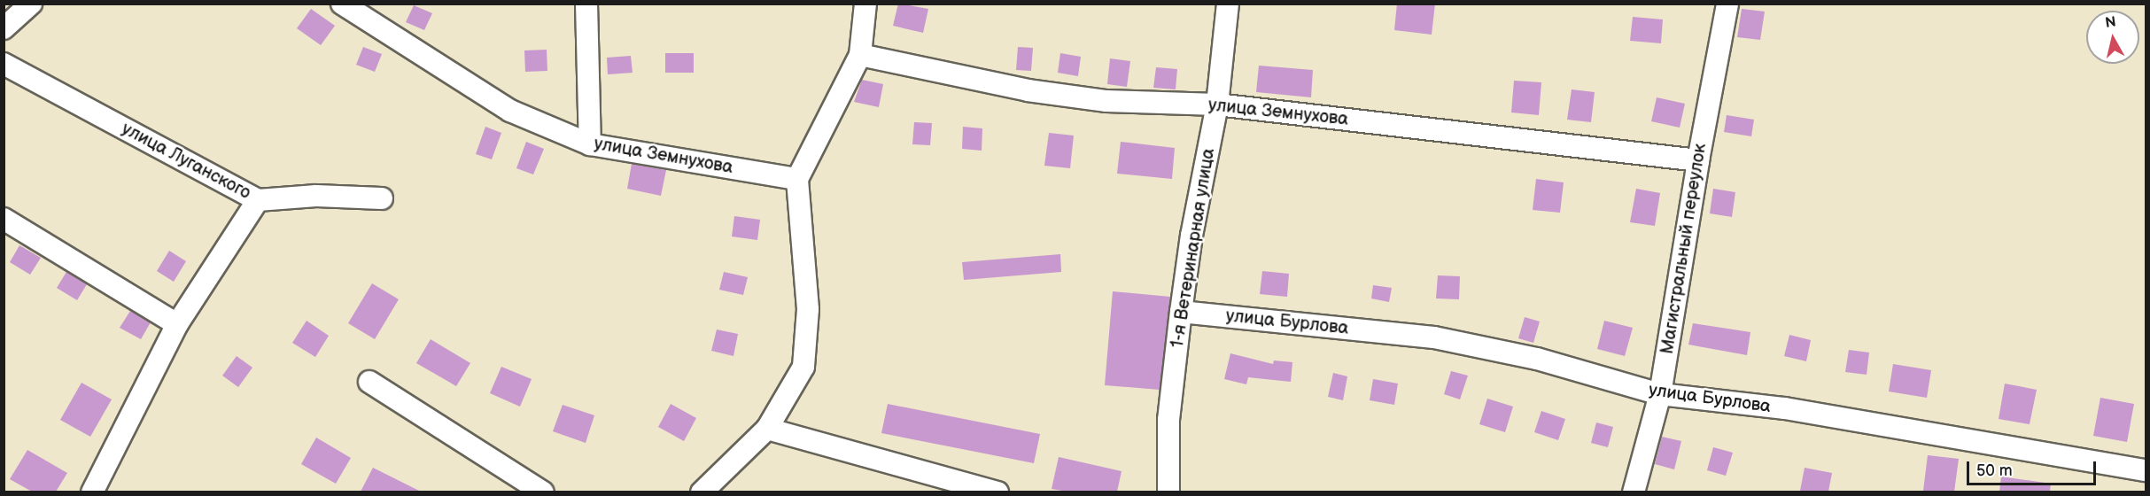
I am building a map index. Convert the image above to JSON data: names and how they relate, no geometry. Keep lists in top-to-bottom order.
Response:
{
  "streets": {
    "street": [
      "улица Земнухова",
      "улица Луганского",
      "1-я Ветеринарная улица",
      "Магистральный переулок",
      "улица Бурлова"
    ]
  },
  "crossings": [
    ["улица Земнухова", "1-я Ветеринарная улица"],
    ["улица Земнухова", "Магистральный переулок"],
    ["1-я Ветеринарная улица", "улица Бурлова"],
    ["Магистральный переулок", "улица Бурлова"]
  ],
  "scale_bar": "50 m",
  "north": "top"
}
